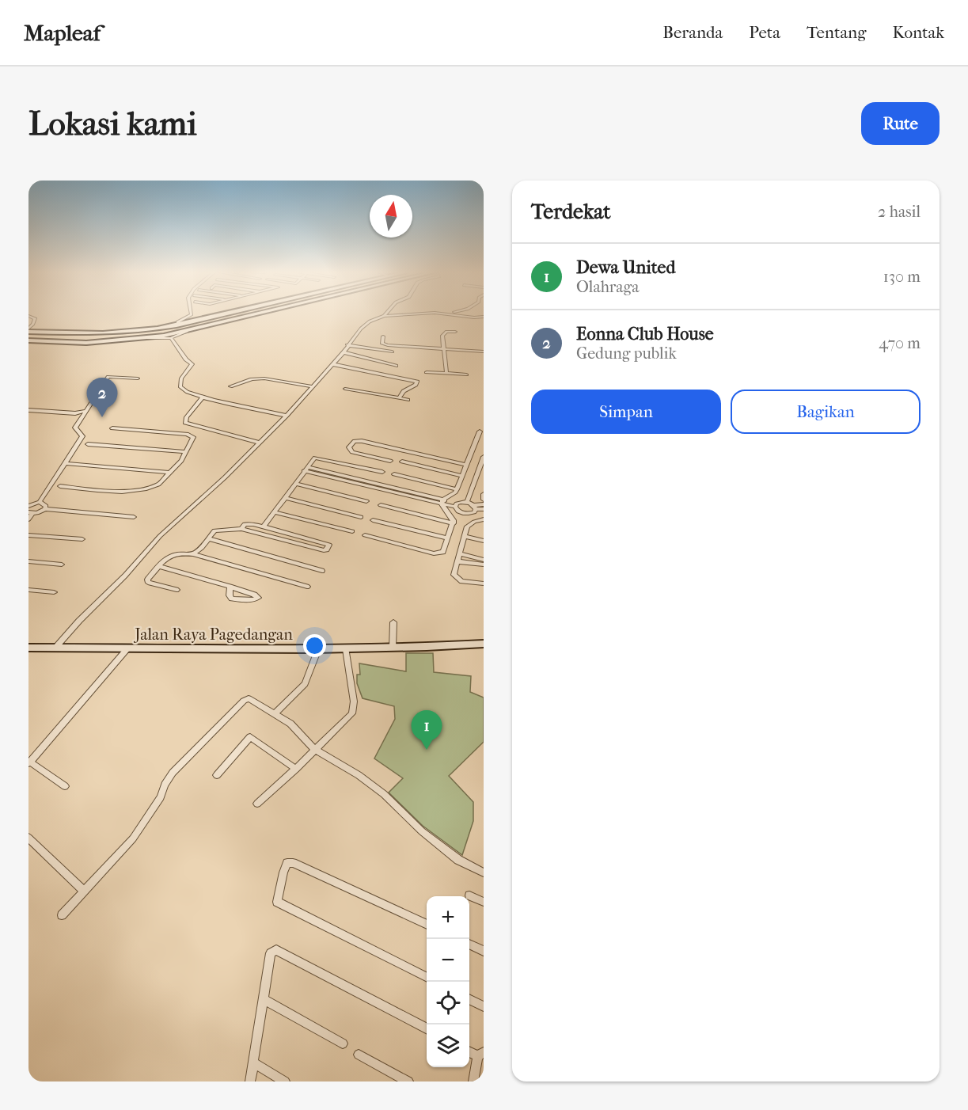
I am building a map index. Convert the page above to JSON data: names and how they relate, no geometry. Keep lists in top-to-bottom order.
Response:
{
  "streets": {
    "main road": ["Jalan Raya Pagedangan"]
  },
  "north": "top",
  "page": {
    "header": "Mapleaf",
    "nav": [
      "Beranda",
      "Peta",
      "Tentang",
      "Kontak"
    ],
    "buttons": [
      "Rute",
      ["Simpan", "Bagikan"]
    ],
    "title": "Lokasi kami",
    "heading": ["Terdekat", "2 hasil"],
    "list": [
      {
        "mark": "1",
        "name": "Dewa United",
        "note": "Olahraga",
        "value": "130 m"
      },
      {
        "mark": "2",
        "name": "Eonna Club House",
        "note": "Gedung publik",
        "value": "470 m"
      }
    ],
    "pins": ["2", "1"],
    "map_buttons": ["+", "−"]
  }
}
